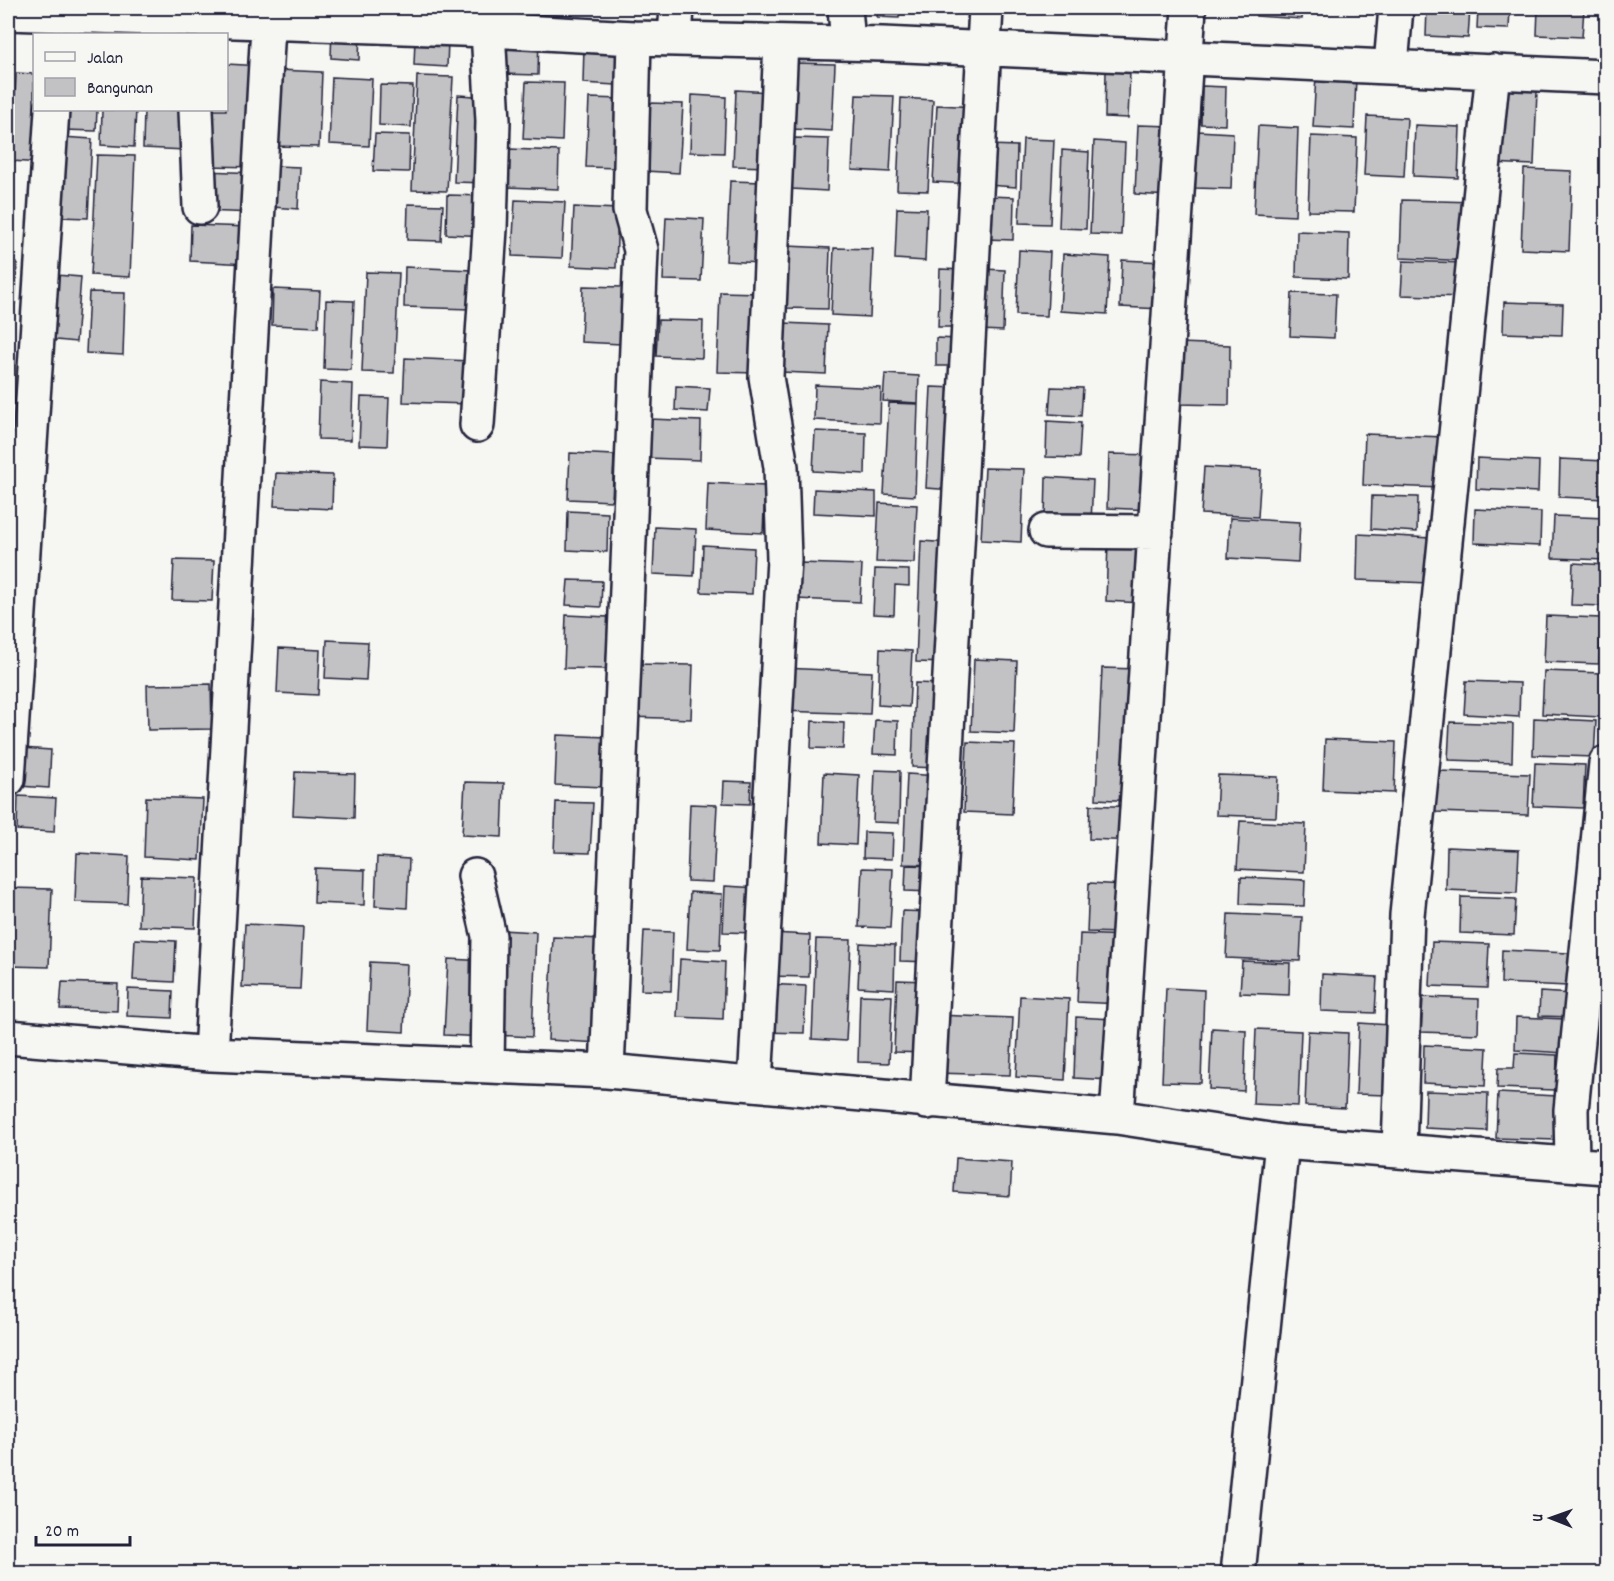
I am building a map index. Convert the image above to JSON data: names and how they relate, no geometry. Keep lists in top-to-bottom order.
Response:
{
  "legend": ["Jalan", "Bangunan"],
  "scale_bar": "20 m",
  "north": "left"
}
